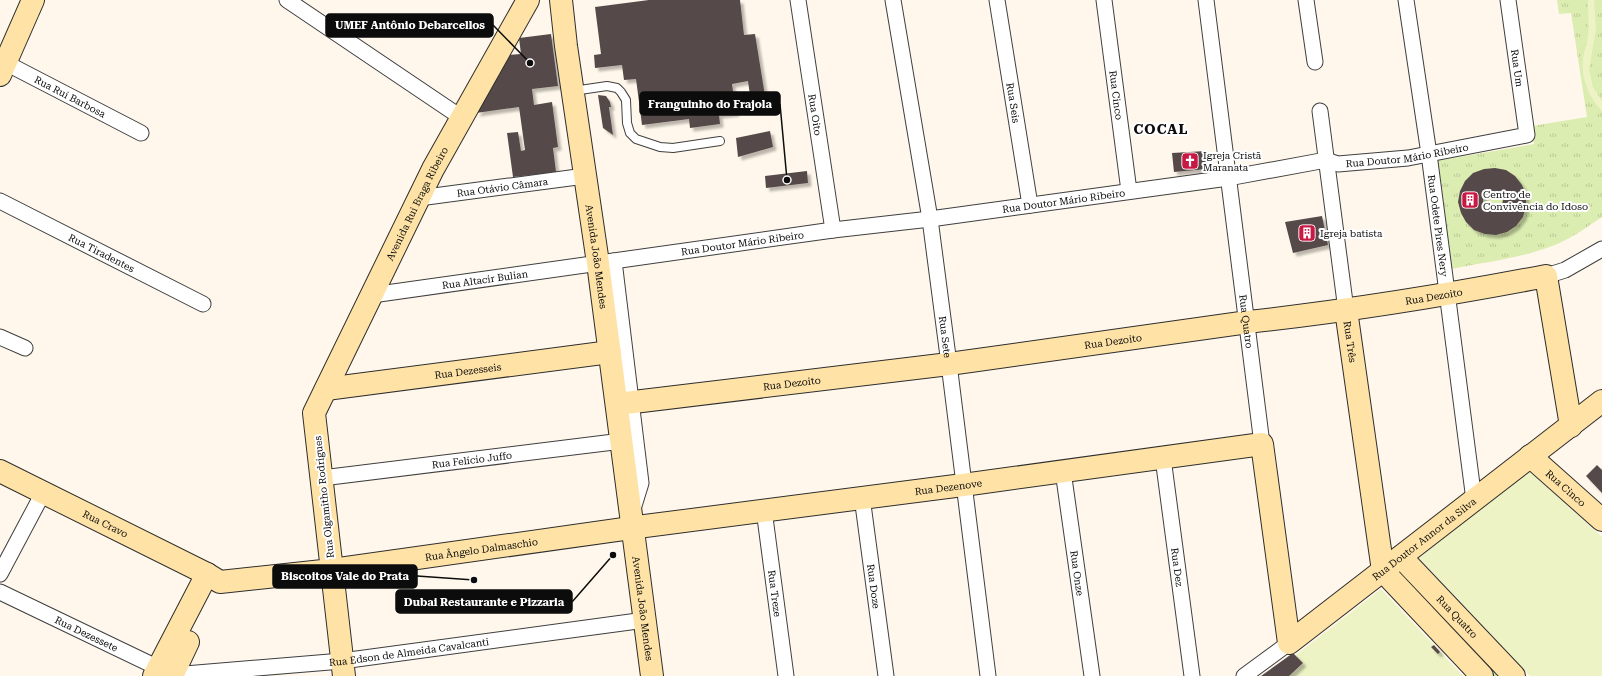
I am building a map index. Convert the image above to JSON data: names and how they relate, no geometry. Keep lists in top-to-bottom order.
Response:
{
  "streets": {
    "street": [
      "Rua Um",
      "Rua Cinco",
      "Rua Rui Barbosa",
      "Rua Seis",
      "Rua Oito",
      "Rua Doutor Mário Ribeiro",
      "Rua Otávio Câmara",
      "Avenida Rui Braga Ribeiro",
      "Rua Odete Pires Nery",
      "Rua Tiradentes",
      "Avenida João Mendes",
      "Rua Altacir Bulian",
      "Rua Dezoito",
      "Rua Quatro",
      "Rua Sete",
      "Rua Três",
      "Rua Dezesseis",
      "Rua Felício Juffo",
      "Rua Dezenove",
      "Rua Olgamitho Rodrigues",
      "Rua Cravo",
      "Rua Doutor Annor da Silva",
      "Rua Ângelo Dalmaschio",
      "Rua Dez",
      "Rua Onze",
      "Rua Doze",
      "Rua Treze",
      "Rua Dezessete",
      "Rua Edson de Almeida Cavalcanti"
    ]
  },
  "crossings": [
    ["Rua Um", "Rua Doutor Mário Ribeiro"],
    ["Rua Cinco", "Rua Doutor Mário Ribeiro"],
    ["Rua Cinco", "Rua Doutor Annor da Silva"],
    ["Rua Seis", "Rua Doutor Mário Ribeiro"],
    ["Rua Oito", "Rua Doutor Mário Ribeiro"],
    ["Rua Doutor Mário Ribeiro", "Rua Odete Pires Nery"],
    ["Rua Doutor Mário Ribeiro", "Avenida João Mendes"],
    ["Rua Doutor Mário Ribeiro", "Rua Altacir Bulian"],
    ["Rua Doutor Mário Ribeiro", "Rua Quatro"],
    ["Rua Doutor Mário Ribeiro", "Rua Sete"],
    ["Rua Doutor Mário Ribeiro", "Rua Três"],
    ["Rua Otávio Câmara", "Avenida Rui Braga Ribeiro"],
    ["Rua Otávio Câmara", "Avenida João Mendes"],
    ["Avenida Rui Braga Ribeiro", "Rua Altacir Bulian"],
    ["Avenida Rui Braga Ribeiro", "Rua Dezesseis"],
    ["Avenida Rui Braga Ribeiro", "Rua Olgamitho Rodrigues"],
    ["Rua Odete Pires Nery", "Rua Dezoito"],
    ["Rua Odete Pires Nery", "Rua Doutor Annor da Silva"],
    ["Avenida João Mendes", "Rua Altacir Bulian"],
    ["Avenida João Mendes", "Rua Dezoito"],
    ["Avenida João Mendes", "Rua Dezesseis"],
    ["Avenida João Mendes", "Rua Felício Juffo"],
    ["Avenida João Mendes", "Rua Dezenove"],
    ["Avenida João Mendes", "Rua Ângelo Dalmaschio"],
    ["Avenida João Mendes", "Rua Edson de Almeida Cavalcanti"],
    ["Rua Dezoito", "Rua Quatro"],
    ["Rua Dezoito", "Rua Sete"],
    ["Rua Dezoito", "Rua Três"],
    ["Rua Quatro", "Rua Dezenove"],
    ["Rua Quatro", "Rua Doutor Annor da Silva"],
    ["Rua Sete", "Rua Dezenove"],
    ["Rua Três", "Rua Doutor Annor da Silva"],
    ["Rua Felício Juffo", "Rua Olgamitho Rodrigues"],
    ["Rua Dezenove", "Rua Ângelo Dalmaschio"],
    ["Rua Dezenove", "Rua Dez"],
    ["Rua Dezenove", "Rua Onze"],
    ["Rua Dezenove", "Rua Doze"],
    ["Rua Dezenove", "Rua Treze"],
    ["Rua Olgamitho Rodrigues", "Rua Ângelo Dalmaschio"],
    ["Rua Olgamitho Rodrigues", "Rua Edson de Almeida Cavalcanti"],
    ["Rua Cravo", "Rua Ângelo Dalmaschio"],
    ["Rua Dezessete", "Rua Edson de Almeida Cavalcanti"]
  ],
  "districts": ["COCAL"],
  "places": {
    "other": [
      "UMEF Antônio Debarcellos",
      "Franguinho do Frajola",
      "Dubai Restaurante e Pizzaria",
      "Biscoitos Vale do Prata"
    ],
    "church": ["Igreja Cristã Maranata"],
    "building": ["Centro de Convivência do Idoso", "Igreja batista"]
  }
}
